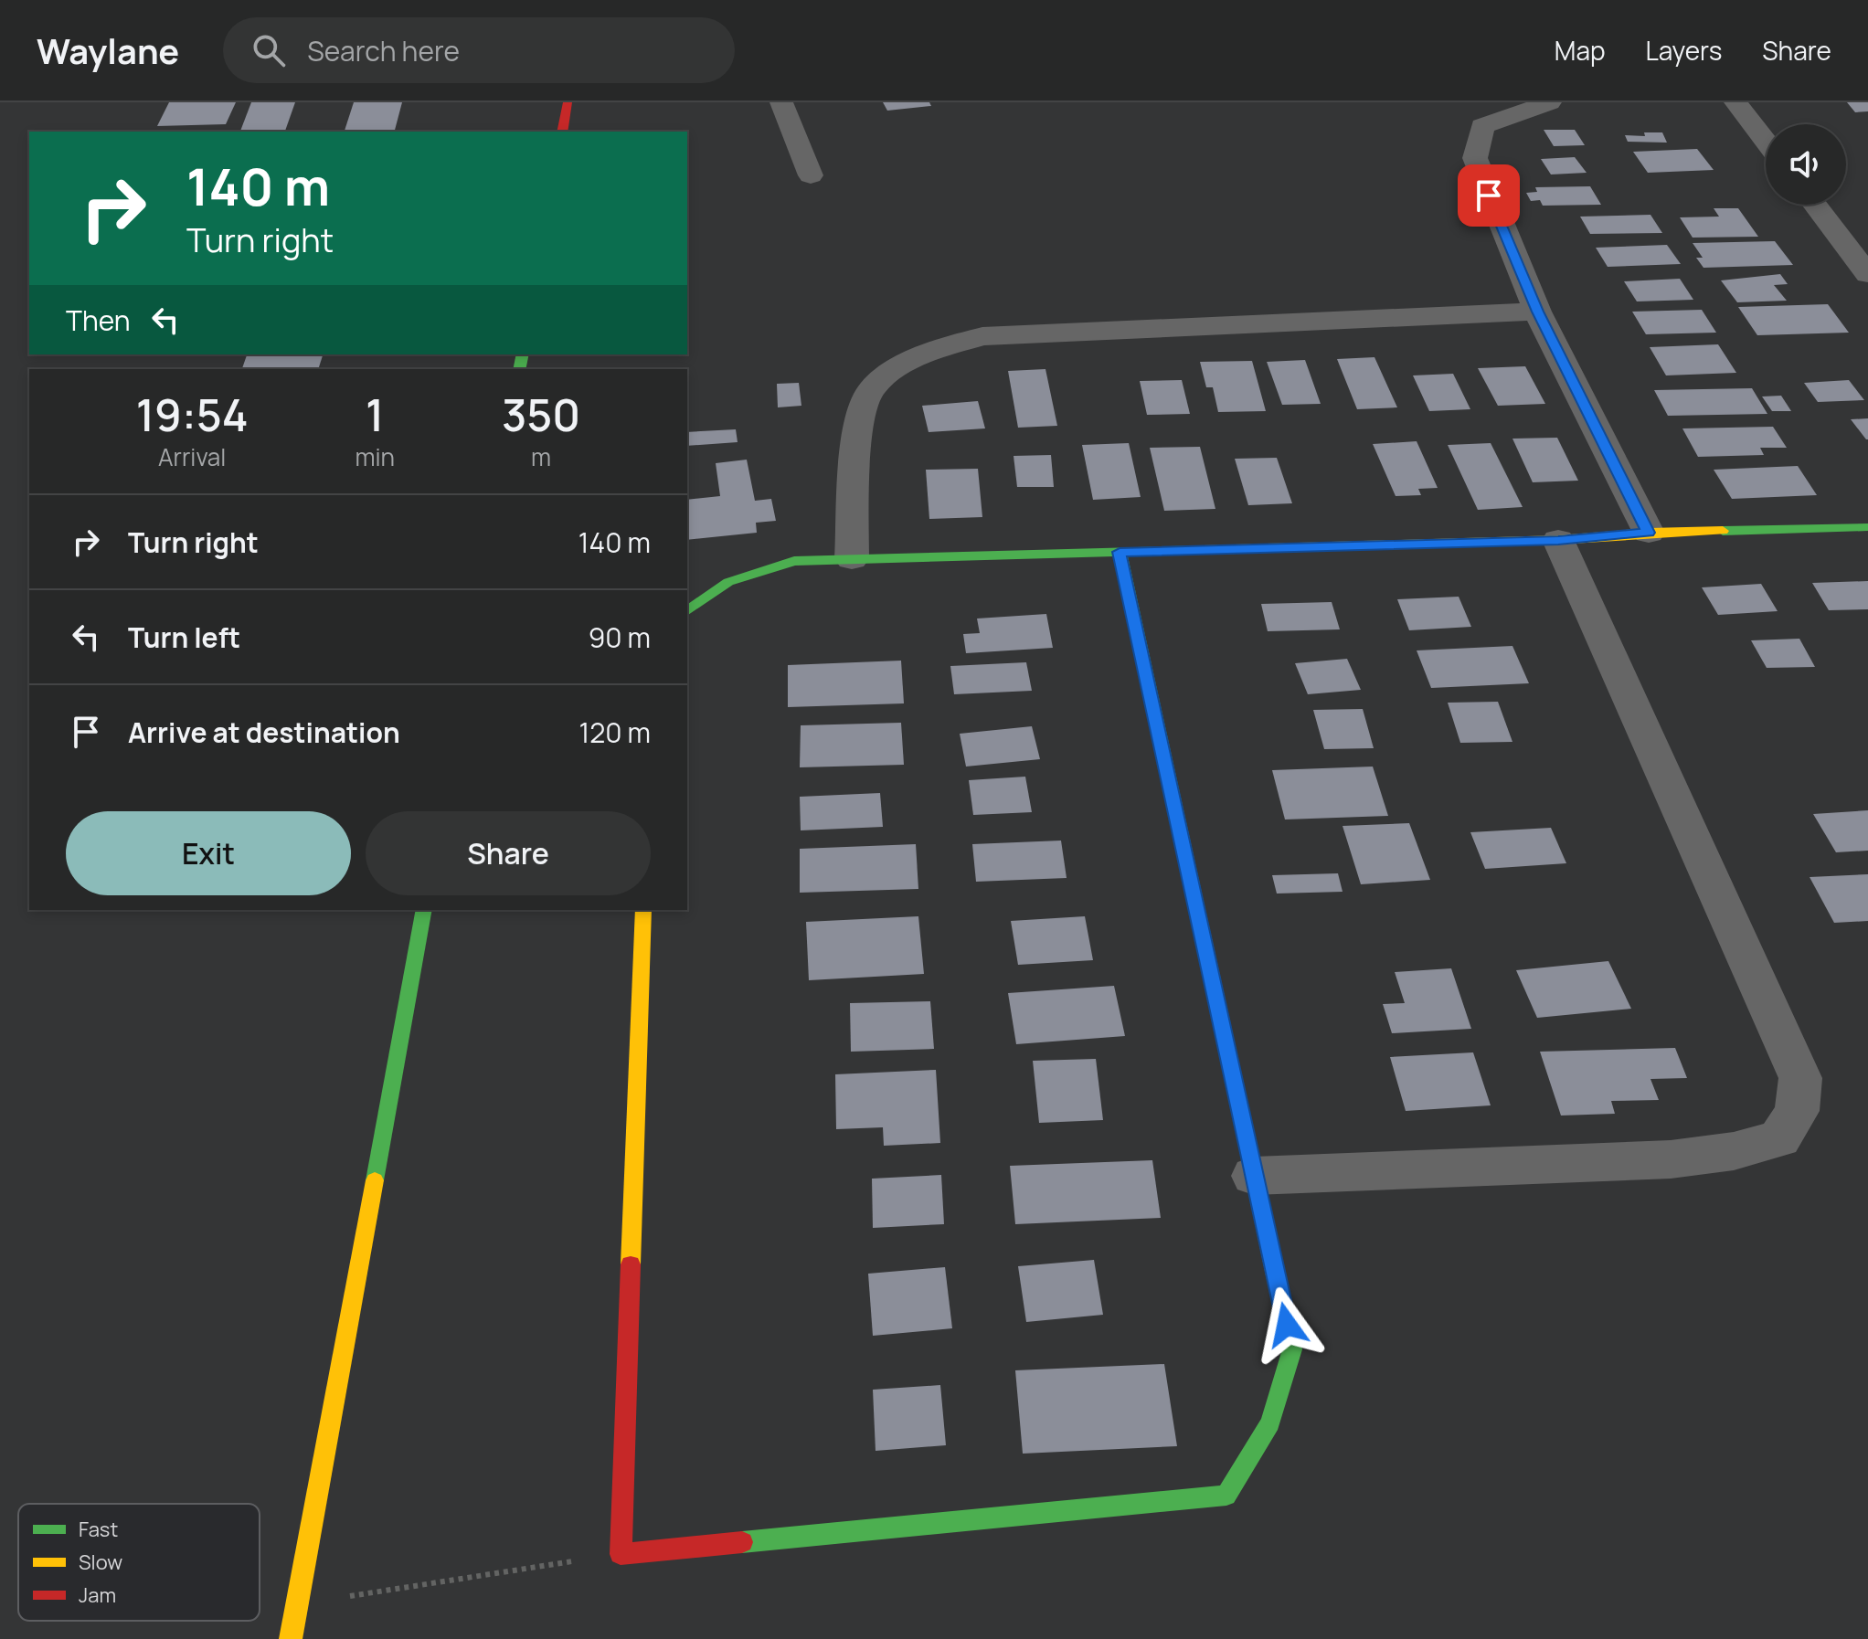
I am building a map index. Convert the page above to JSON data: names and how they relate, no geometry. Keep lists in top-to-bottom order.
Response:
{
  "legend": ["Fast", "Slow", "Jam"],
  "page": {
    "header": "Waylane",
    "search": "Search here",
    "nav": ["Map", "Layers", "Share"],
    "turn": ["140 m", "Turn right"],
    "then": "Then",
    "eta": [
      "19:54",
      "Arrival",
      "1",
      "min",
      "350",
      "m"
    ],
    "list": [
      {
        "name": "Turn right",
        "value": "140 m"
      },
      {
        "name": "Turn left",
        "value": "90 m"
      },
      {
        "name": "Arrive at destination",
        "value": "120 m"
      }
    ],
    "buttons": ["Exit", "Share"]
  }
}
